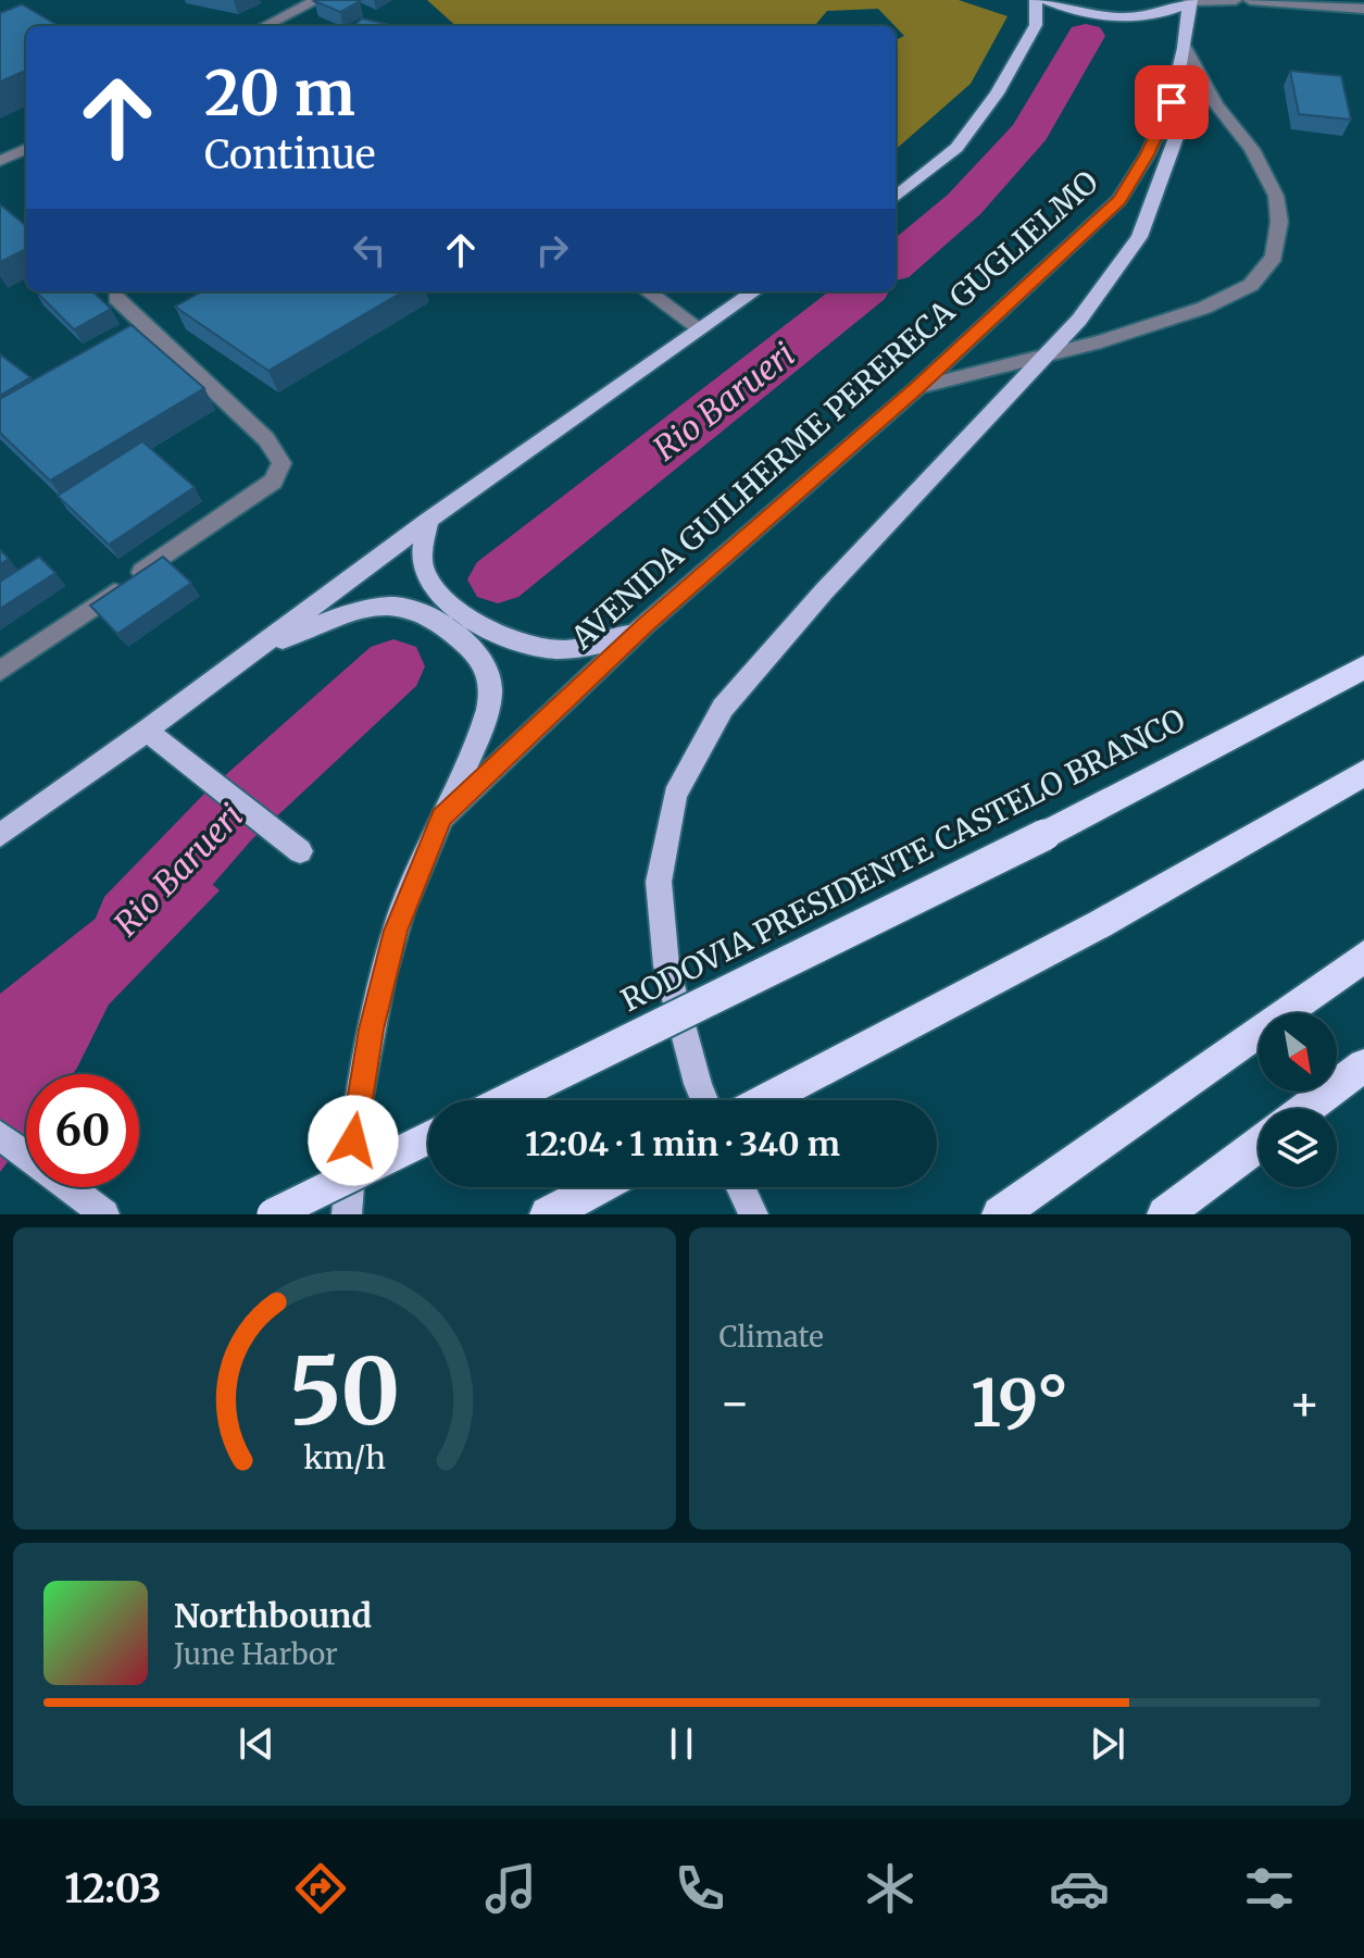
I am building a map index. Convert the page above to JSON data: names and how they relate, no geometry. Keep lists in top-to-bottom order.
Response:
{
  "streets": {
    "highway": ["RODOVIA PRESIDENTE CASTELO BRANCO"],
    "main road": ["AVENIDA GUILHERME PERERECA GUGLIELMO"]
  },
  "water": ["Rio Barueri"],
  "north": "bottom right",
  "page": {
    "turn": ["20 m", "Continue"],
    "limit": "60",
    "trip": "12:04 · 1 min · 340 m",
    "tile": "Climate",
    "heat": ["−", "19°", "+"],
    "song": ["Northbound", "June Harbor"],
    "tabs": "12:03",
    "gauge": ["50", "km/h"]
  }
}
